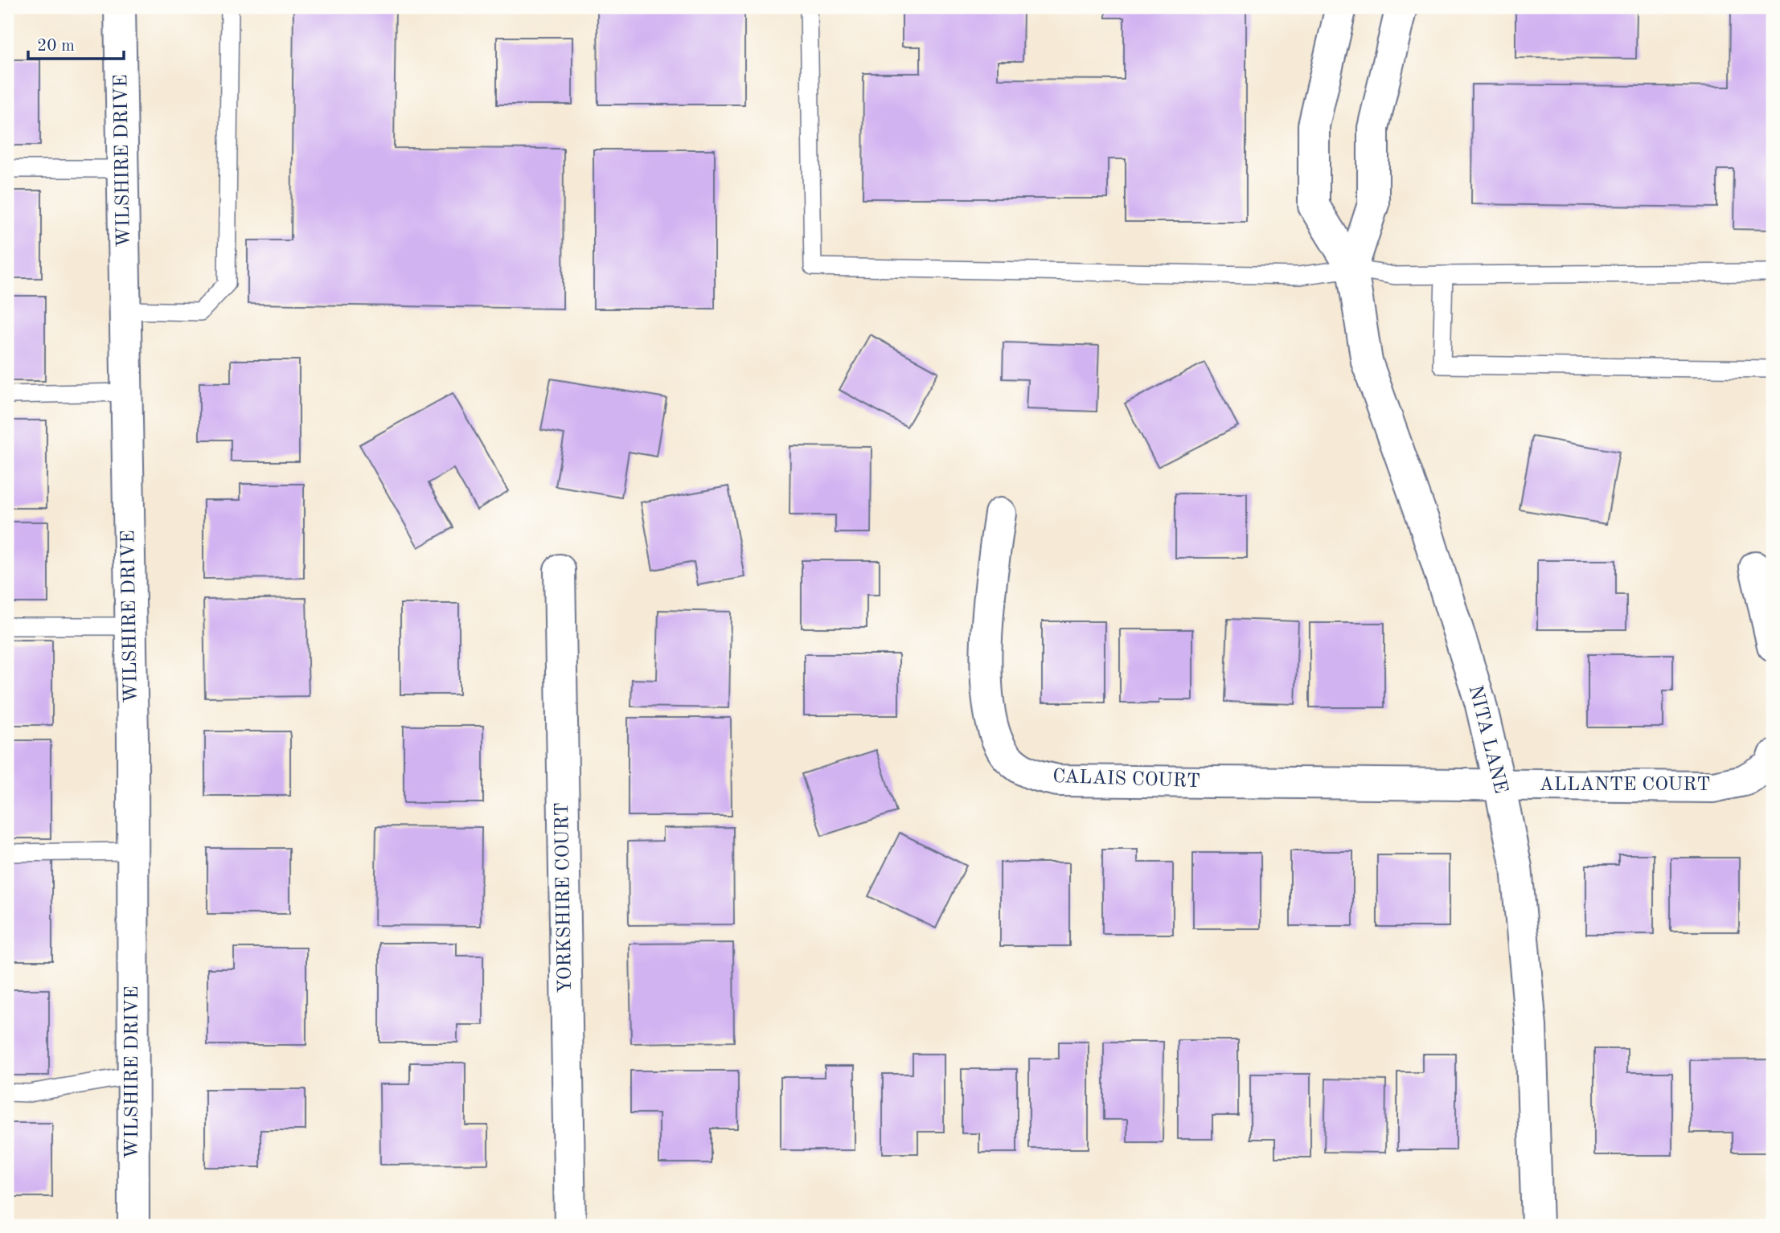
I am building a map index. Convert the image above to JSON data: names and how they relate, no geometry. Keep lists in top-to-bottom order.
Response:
{
  "streets": {
    "street": [
      "WILSHIRE DRIVE",
      "NITA LANE",
      "CALAIS COURT",
      "ALLANTE COURT",
      "YORKSHIRE COURT"
    ]
  },
  "crossings": [
    ["NITA LANE", "CALAIS COURT"],
    ["NITA LANE", "ALLANTE COURT"],
    ["CALAIS COURT", "ALLANTE COURT"]
  ],
  "scale_bar": "20 m"
}
